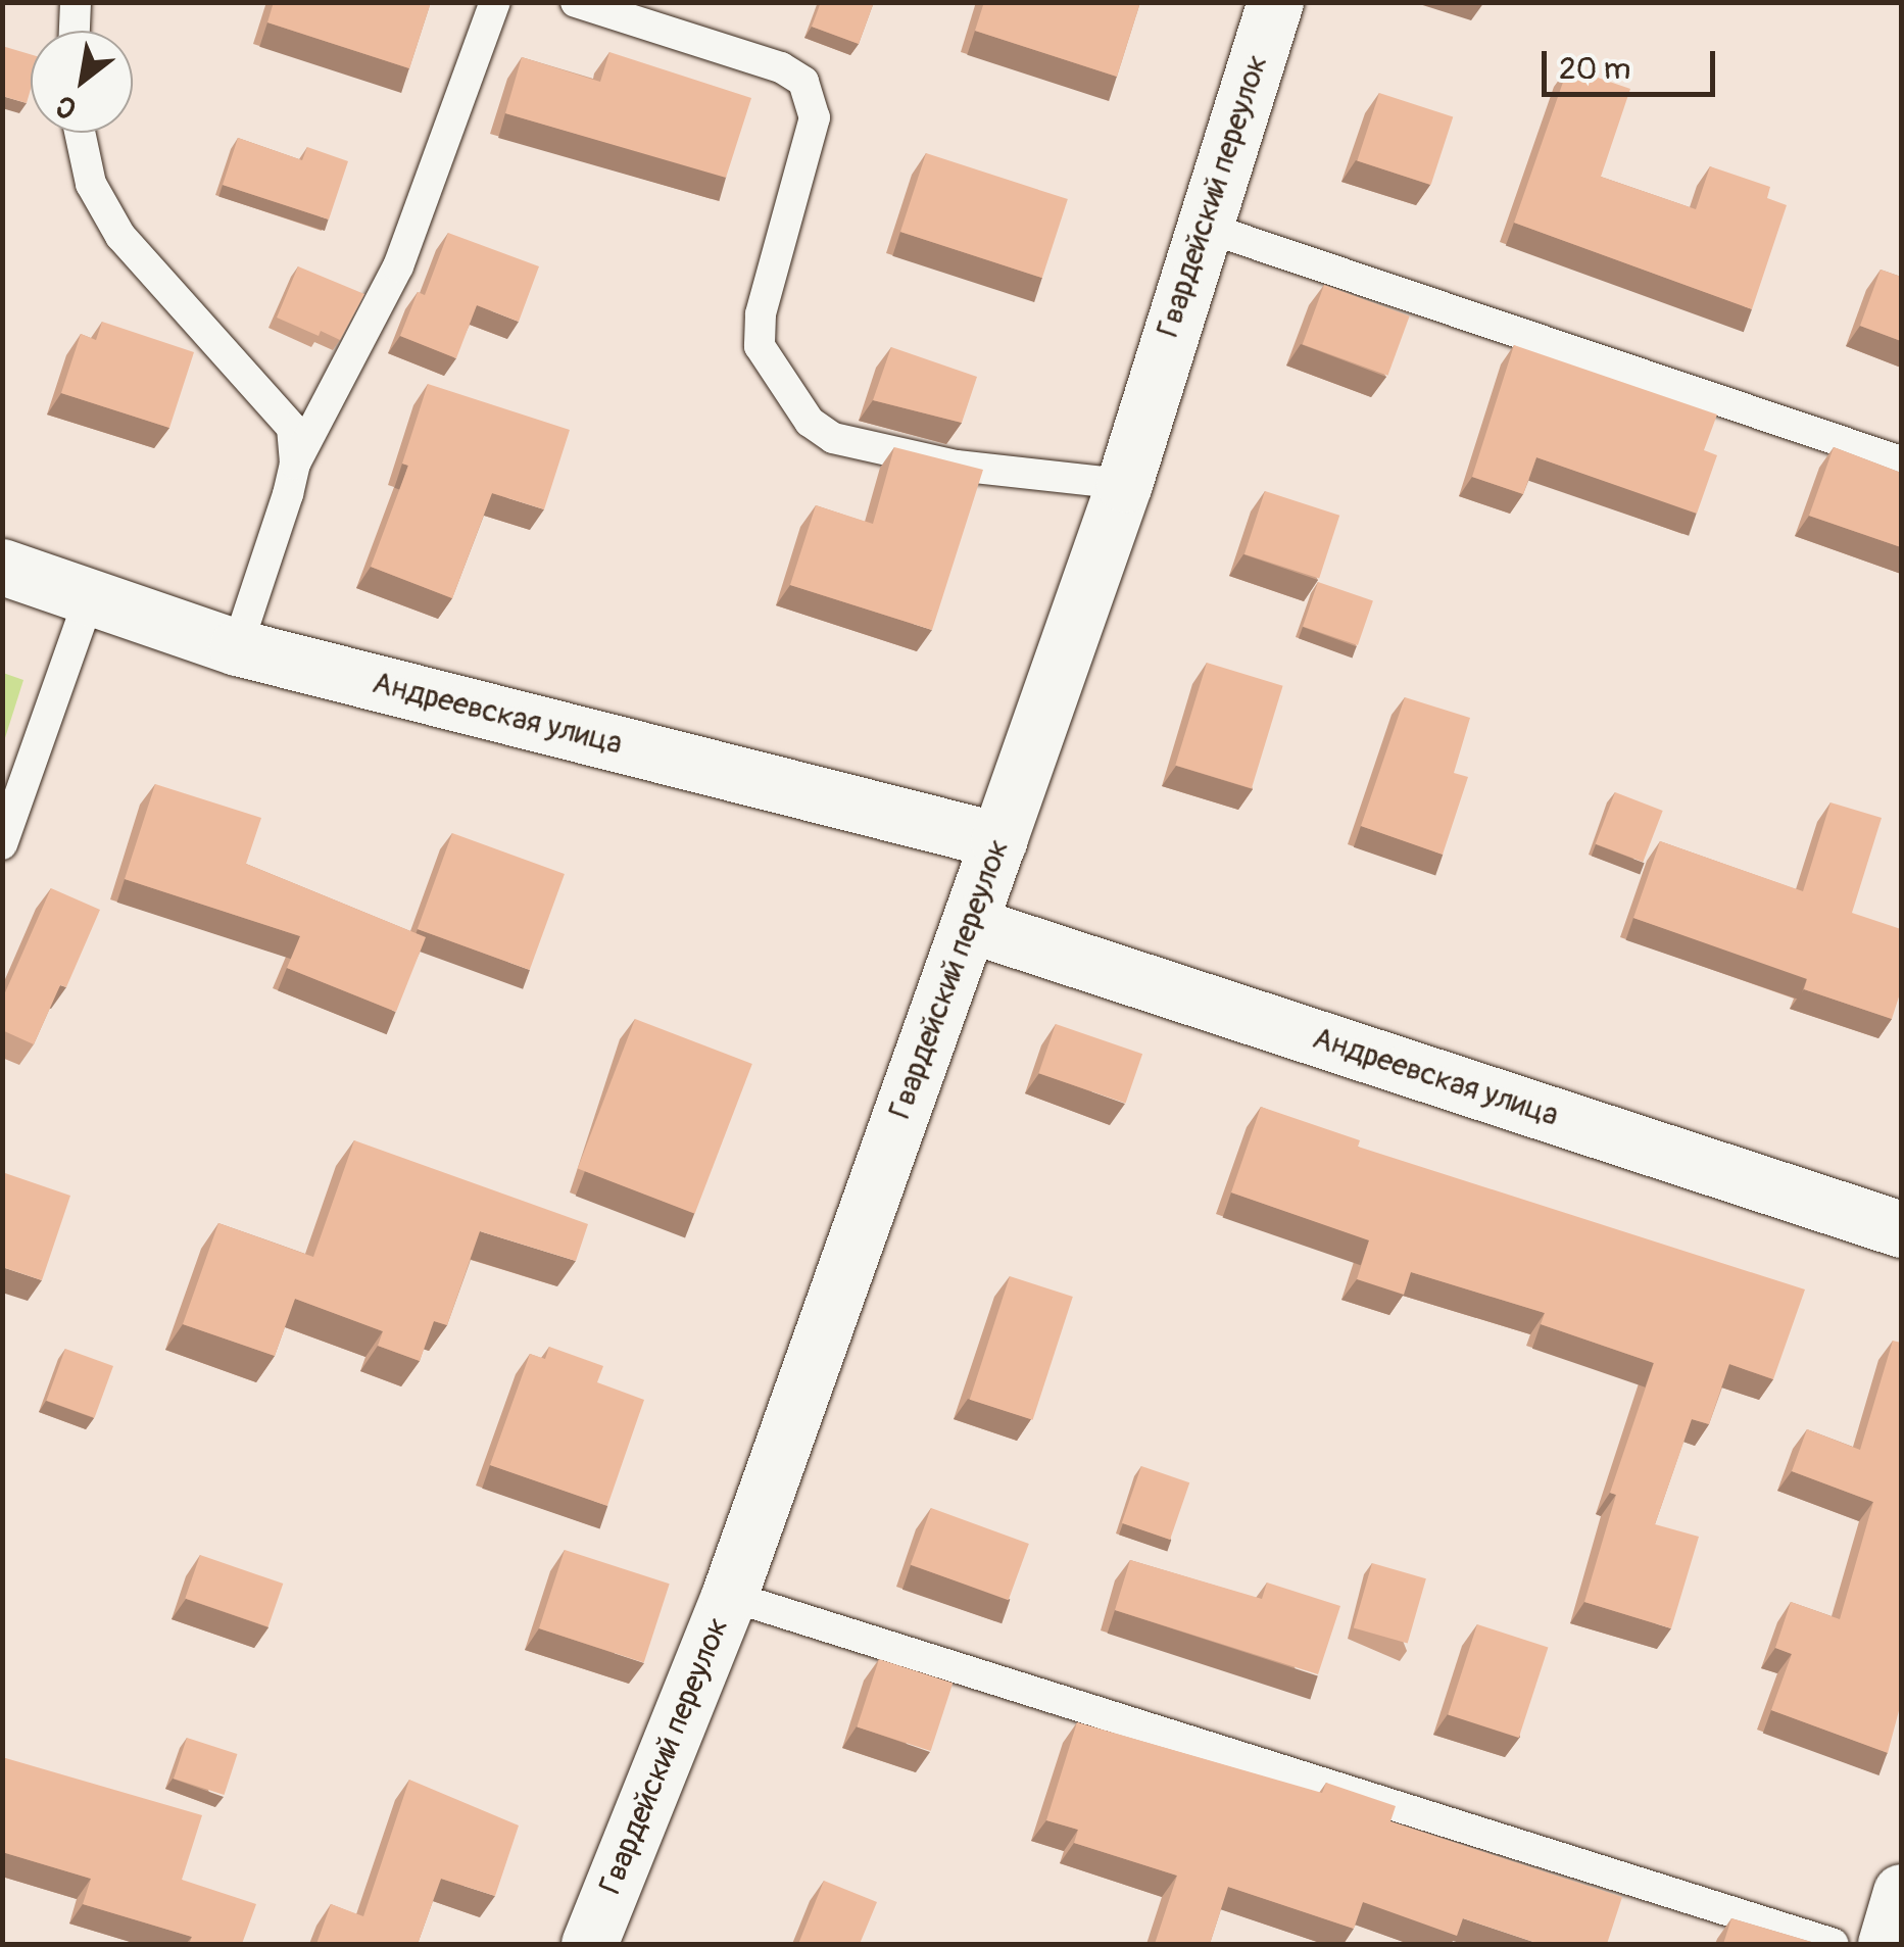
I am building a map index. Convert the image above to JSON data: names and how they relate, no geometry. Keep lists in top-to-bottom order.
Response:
{
  "streets": {
    "street": ["Гвардейский переулок", "Андреевская улица"]
  },
  "crossings": [
    ["Гвардейский переулок", "Андреевская улица"]
  ],
  "scale_bar": "20 m",
  "north": "bottom left"
}
